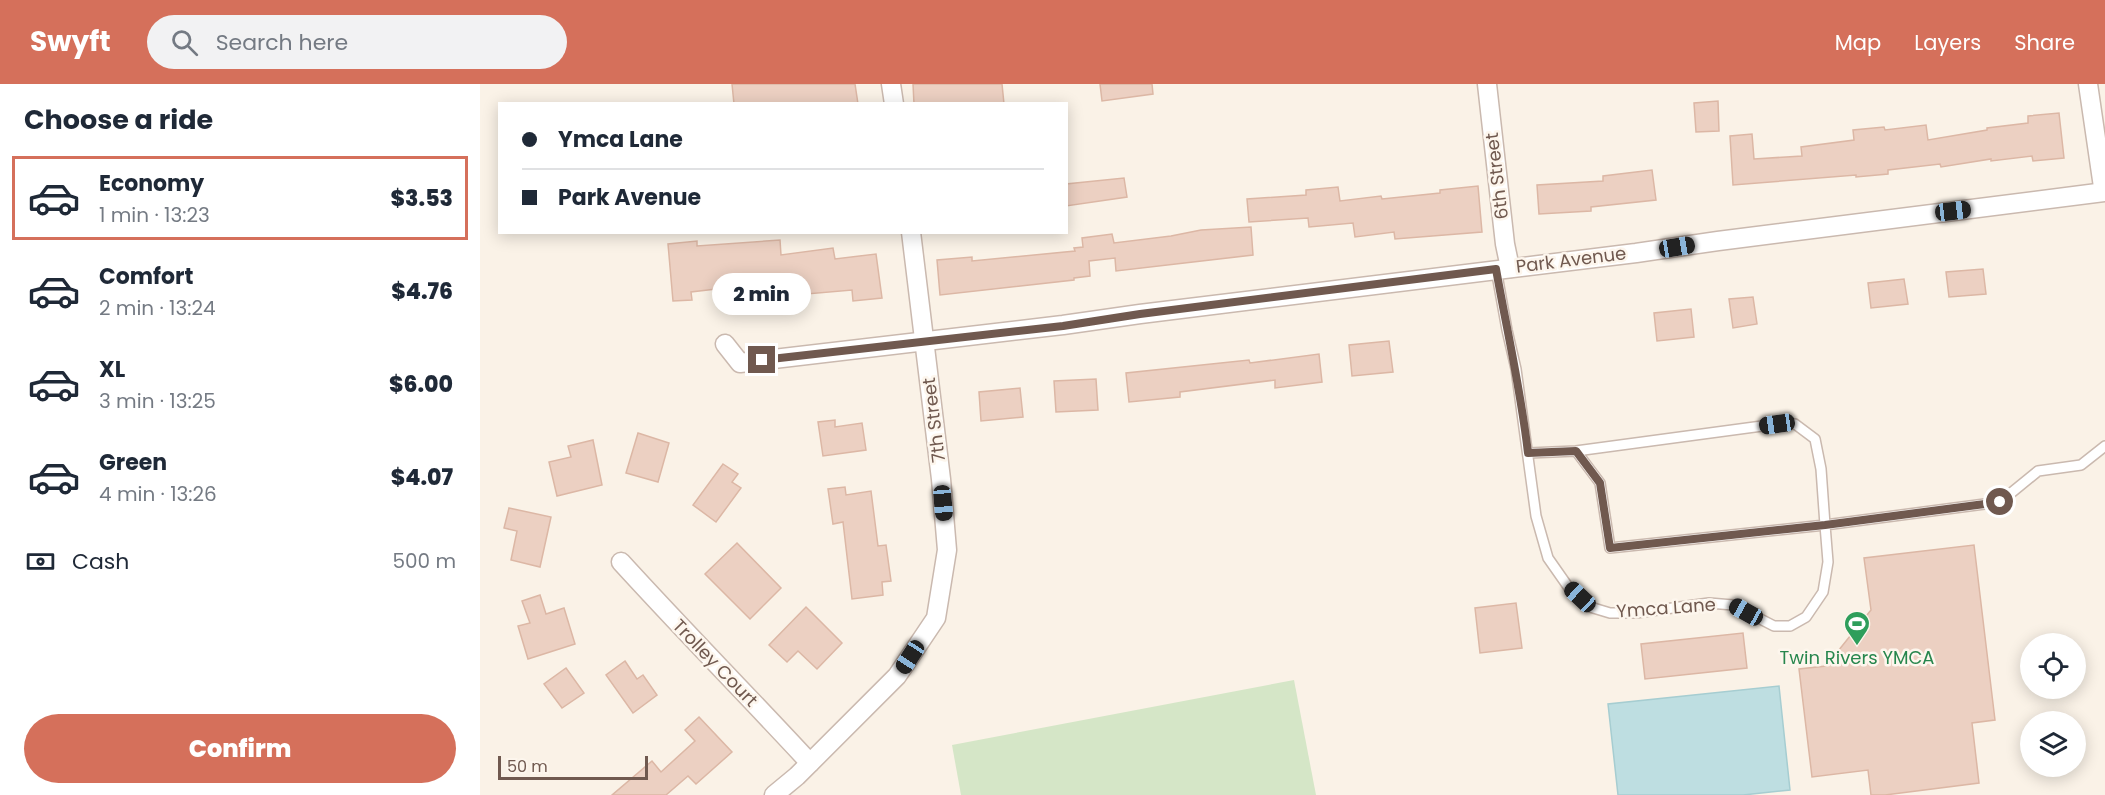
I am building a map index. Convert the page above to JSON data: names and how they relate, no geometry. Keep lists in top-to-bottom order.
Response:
{
  "streets": {
    "street": [
      "6th Street",
      "Park Avenue",
      "7th Street",
      "Trolley Court"
    ],
    "lane": ["Ymca Lane"]
  },
  "crossings": [
    ["6th Street", "Park Avenue"],
    ["6th Street", "Ymca Lane"],
    ["Park Avenue", "7th Street"],
    ["Park Avenue", "Ymca Lane"],
    ["7th Street", "Trolley Court"]
  ],
  "places": {
    "sports": ["Twin Rivers YMCA"]
  },
  "scale_bar": "50 m",
  "page": {
    "header": "Swyft",
    "search": "Search here",
    "nav": ["Map", "Layers", "Share"],
    "heading": "Choose a ride",
    "banner": ["Ymca Lane", "Park Avenue"],
    "list": [
      {
        "name": "Economy",
        "note": "1 min · 13:23",
        "value": "$3.53"
      },
      {
        "name": "Comfort",
        "note": "2 min · 13:24",
        "value": "$4.76"
      },
      {
        "name": "XL",
        "note": "3 min · 13:25",
        "value": "$6.00"
      },
      {
        "name": "Green",
        "note": "4 min · 13:26",
        "value": "$4.07"
      }
    ],
    "bubble": "2 min",
    "pay": ["Cash", "500 m"],
    "buttons": "Confirm",
    "scale": "50 m"
  }
}
